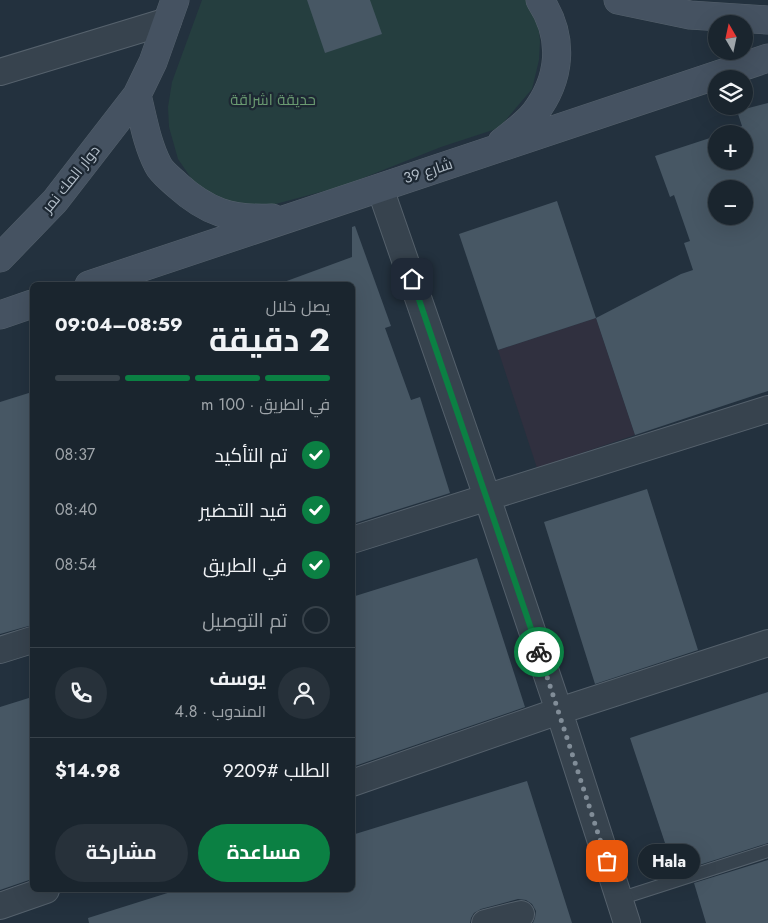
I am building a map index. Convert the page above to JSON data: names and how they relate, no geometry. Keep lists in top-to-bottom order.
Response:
{
  "streets": {
    "street": ["شارع 39", "دوار المك نمر"]
  },
  "parks": ["حديقة اشراقة"],
  "places": ["Hala"],
  "north": "top",
  "page": {
    "map_buttons": ["+", "−"],
    "heading": ["2 دقيقة", "يصل خلال", "08:59–09:04"],
    "panel": [
      "يوسف",
      "المندوب · 4.8",
      "الطلب #9209",
      "$14.98"
    ],
    "bar": "في الطريق · 100 m",
    "list": [
      ["تم التأكيد", "08:37"],
      ["قيد التحضير", "08:40"],
      ["في الطريق", "08:54"],
      "تم التوصيل"
    ],
    "buttons": ["مساعدة", "مشاركة"],
    "bubble": "Hala"
  }
}
